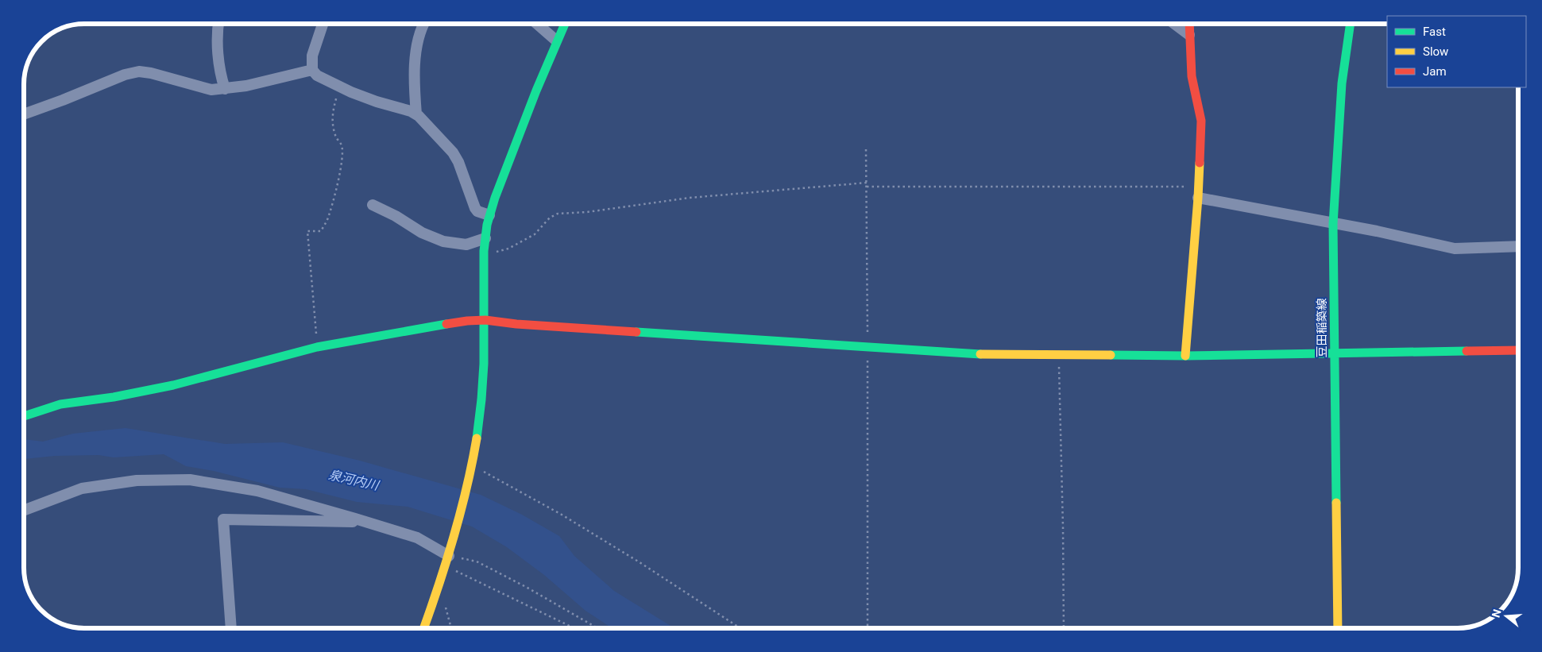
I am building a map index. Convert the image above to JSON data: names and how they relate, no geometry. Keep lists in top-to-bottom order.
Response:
{
  "streets": {
    "street": ["豆田稲築線"]
  },
  "water": ["泉河内川"],
  "legend": ["Fast", "Slow", "Jam"],
  "north": "left"
}
